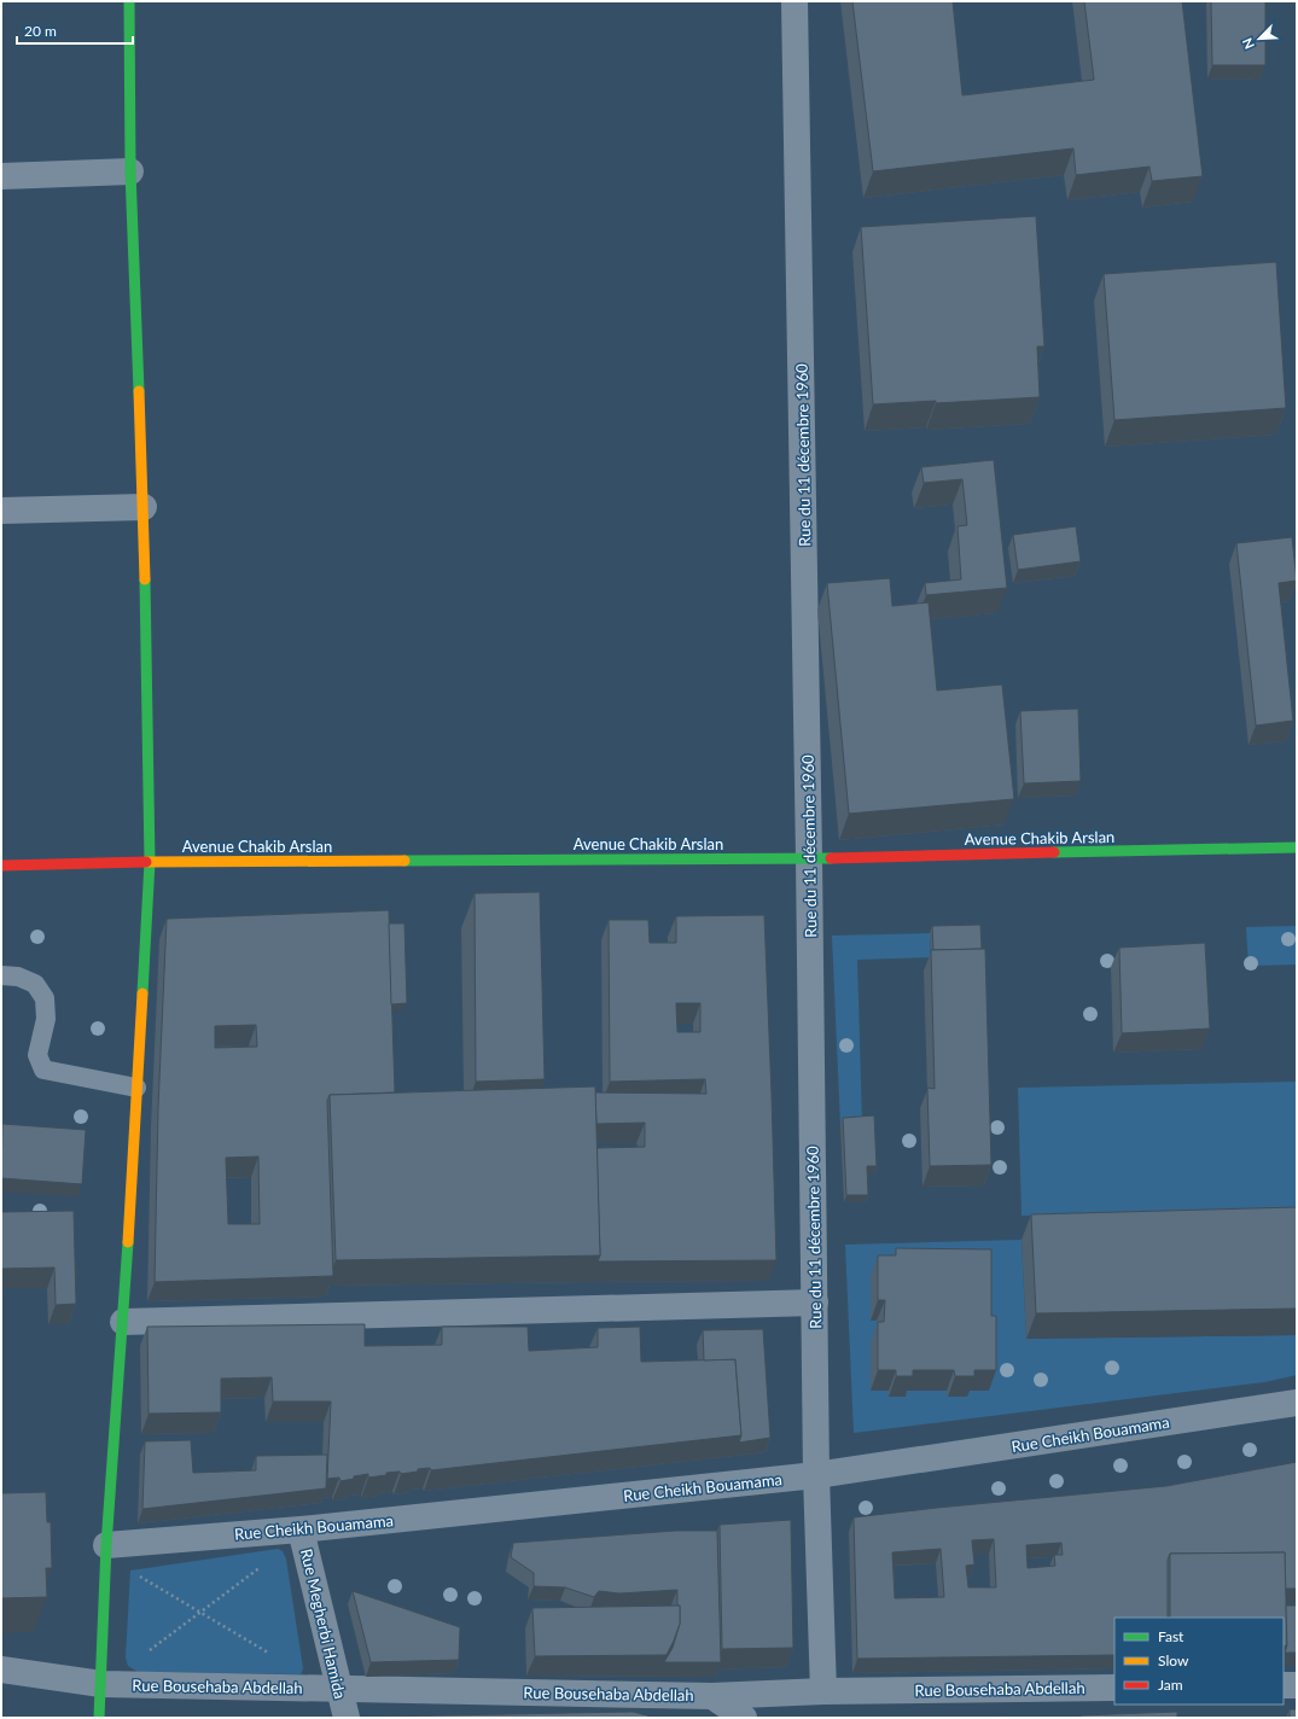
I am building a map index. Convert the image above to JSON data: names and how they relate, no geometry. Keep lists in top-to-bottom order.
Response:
{
  "streets": {
    "street": [
      "Rue du 11 décembre 1960",
      "Avenue Chakib Arslan",
      "Rue Cheikh Bouamama",
      "Rue Megherbi Hamida",
      "Rue Bousehaba Abdellah"
    ]
  },
  "crossings": [
    ["Rue du 11 décembre 1960", "Avenue Chakib Arslan"],
    ["Rue du 11 décembre 1960", "Rue Cheikh Bouamama"],
    ["Rue du 11 décembre 1960", "Rue Bousehaba Abdellah"],
    ["Rue Cheikh Bouamama", "Rue Megherbi Hamida"],
    ["Rue Megherbi Hamida", "Rue Bousehaba Abdellah"]
  ],
  "legend": ["Fast", "Slow", "Jam"],
  "scale_bar": "20 m",
  "north": "bottom left"
}
